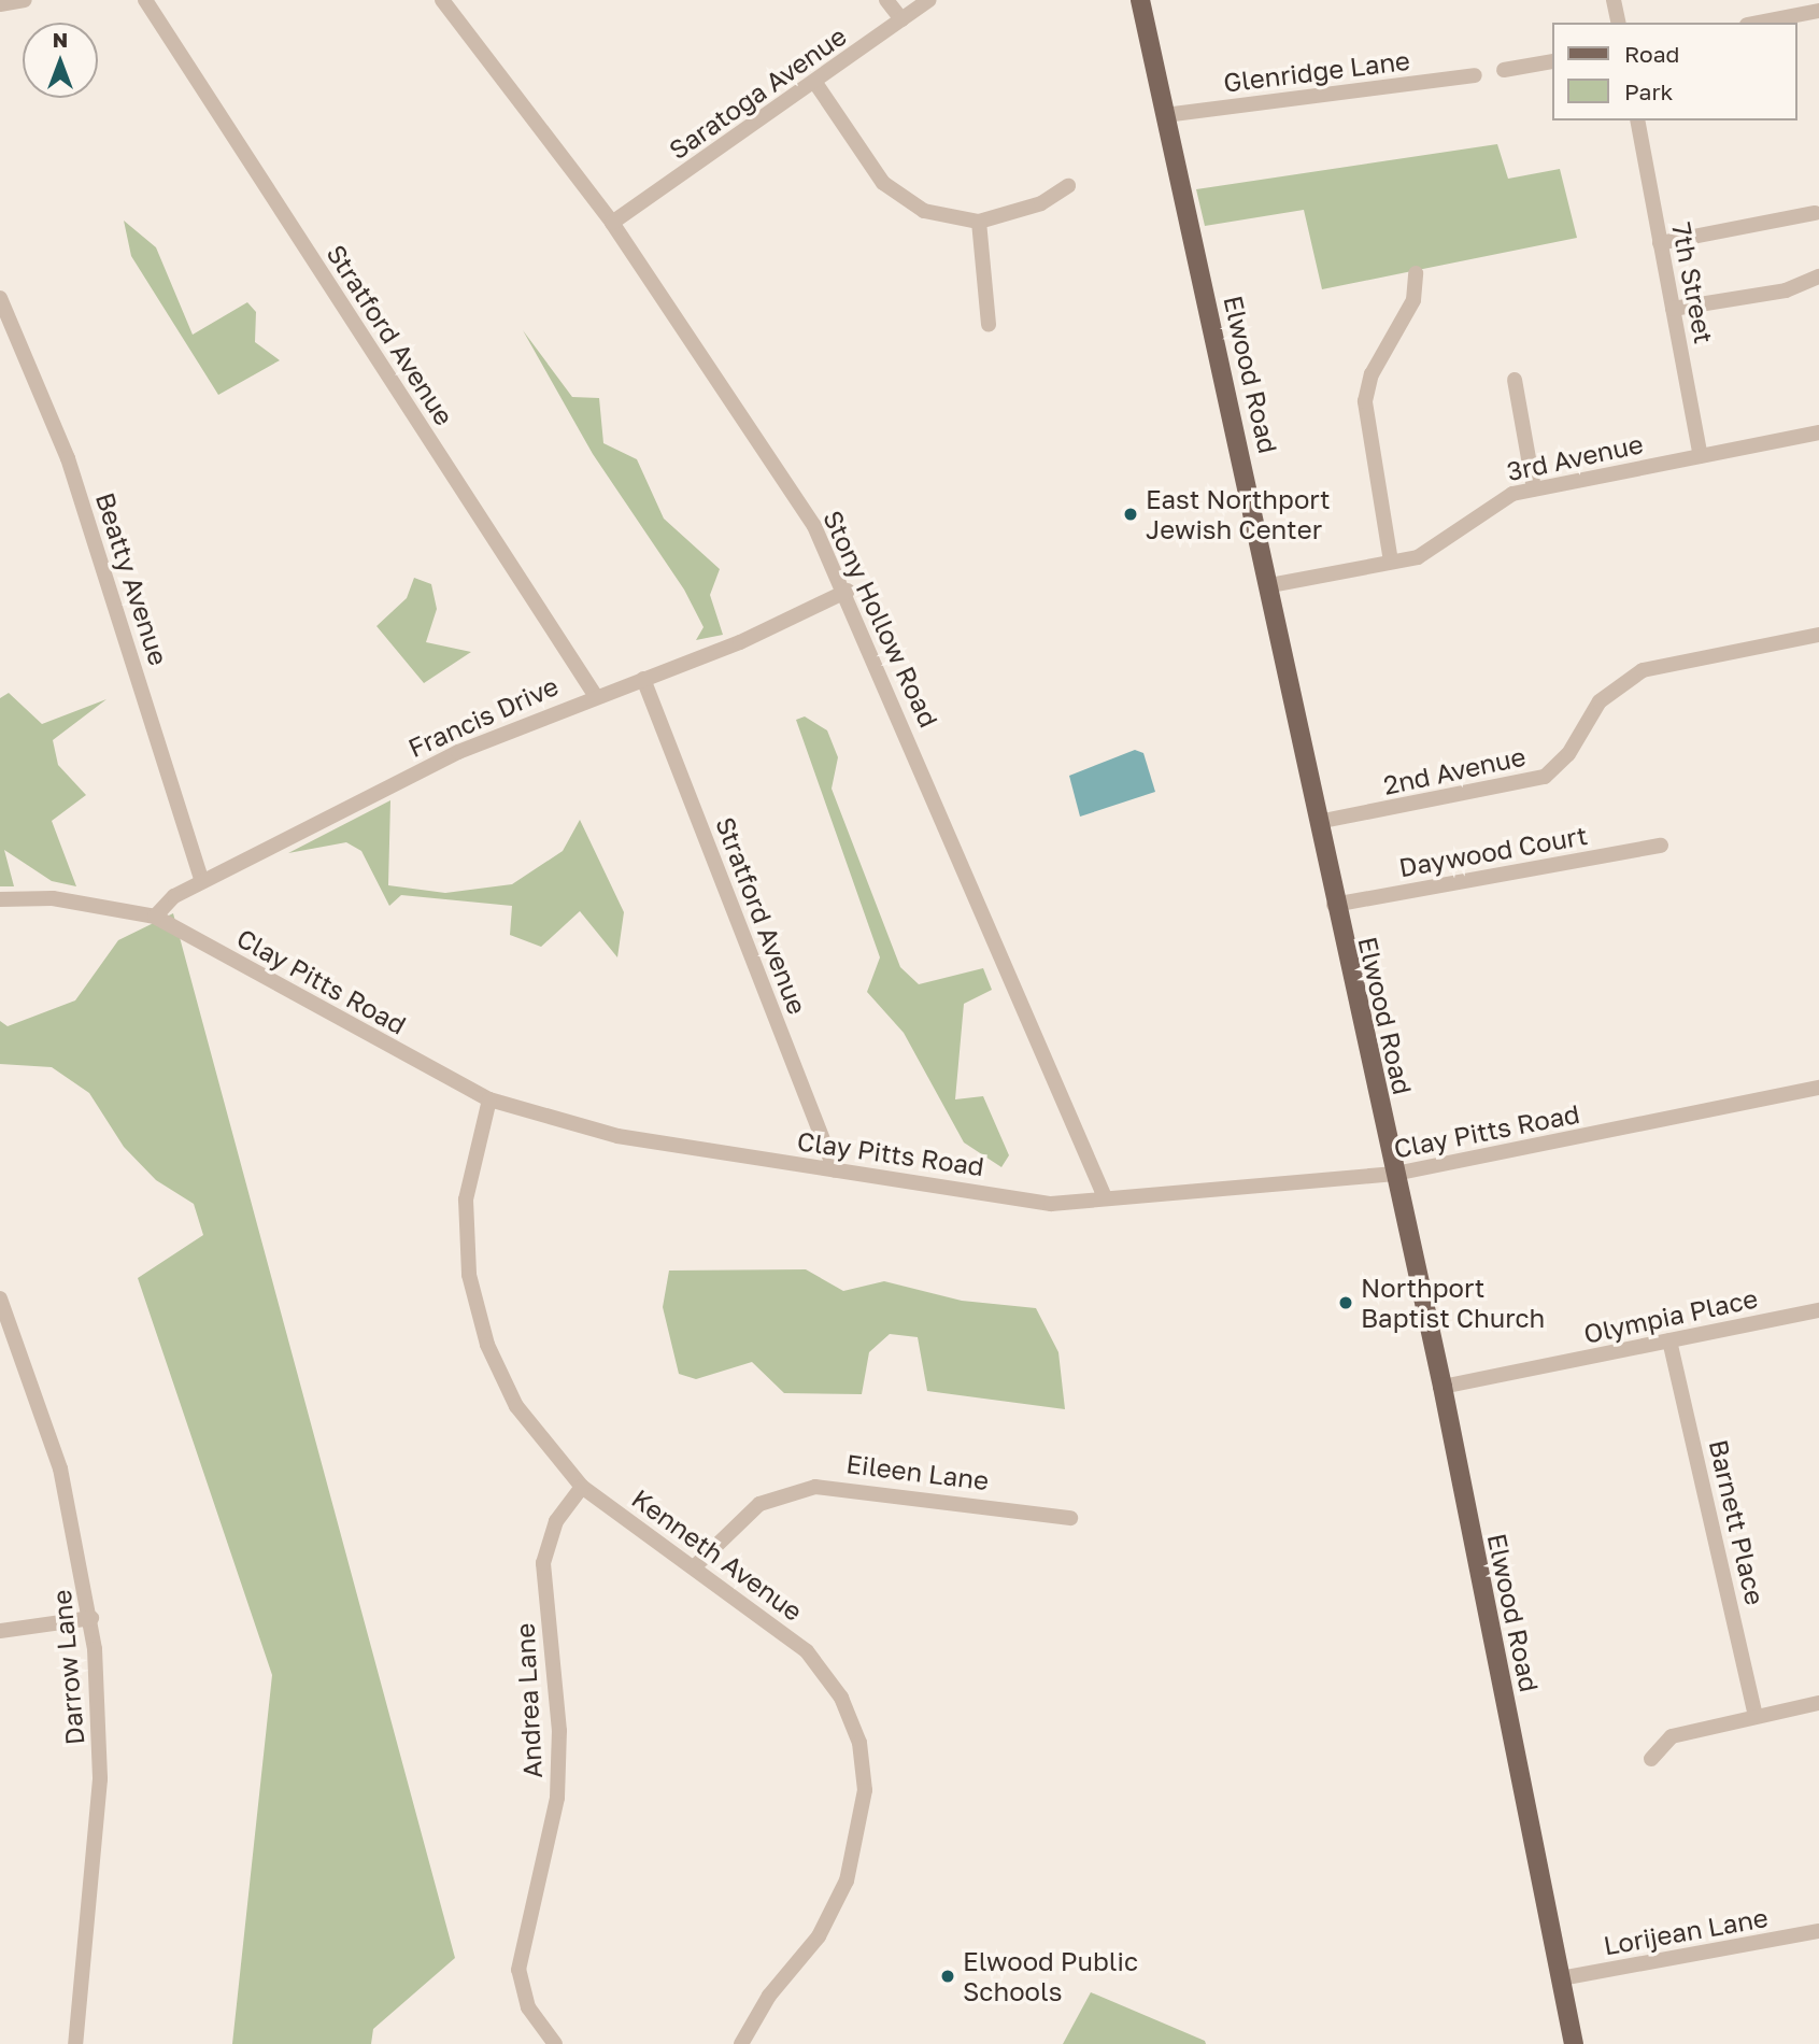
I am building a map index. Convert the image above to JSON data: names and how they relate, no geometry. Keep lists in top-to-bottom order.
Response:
{
  "streets": {
    "main road": ["Elwood Road"],
    "street": [
      "Glenridge Lane",
      "Saratoga Avenue",
      "7th Street",
      "Stratford Avenue",
      "3rd Avenue",
      "Beatty Avenue",
      "Stony Hollow Road",
      "Francis Drive",
      "2nd Avenue",
      "Daywood Court",
      "Clay Pitts Road",
      "Olympia Place",
      "Eileen Lane",
      "Barnett Place",
      "Kenneth Avenue",
      "Darrow Lane",
      "Andrea Lane",
      "Lorijean Lane"
    ]
  },
  "crossings": [
    ["Glenridge Lane", "Elwood Road"],
    ["Saratoga Avenue", "Stony Hollow Road"],
    ["7th Street", "3rd Avenue"],
    ["Stratford Avenue", "Francis Drive"],
    ["Stratford Avenue", "Clay Pitts Road"],
    ["Elwood Road", "3rd Avenue"],
    ["Elwood Road", "2nd Avenue"],
    ["Elwood Road", "Daywood Court"],
    ["Elwood Road", "Clay Pitts Road"],
    ["Elwood Road", "Olympia Place"],
    ["Elwood Road", "Lorijean Lane"],
    ["Beatty Avenue", "Francis Drive"],
    ["Stony Hollow Road", "Francis Drive"],
    ["Stony Hollow Road", "Clay Pitts Road"],
    ["Francis Drive", "Clay Pitts Road"],
    ["Clay Pitts Road", "Kenneth Avenue"],
    ["Olympia Place", "Barnett Place"],
    ["Eileen Lane", "Kenneth Avenue"],
    ["Kenneth Avenue", "Andrea Lane"]
  ],
  "places": ["East Northport Jewish Center", "Northport Baptist Church", "Elwood Public Schools"],
  "legend": ["Road", "Park"],
  "north": "top"
}
